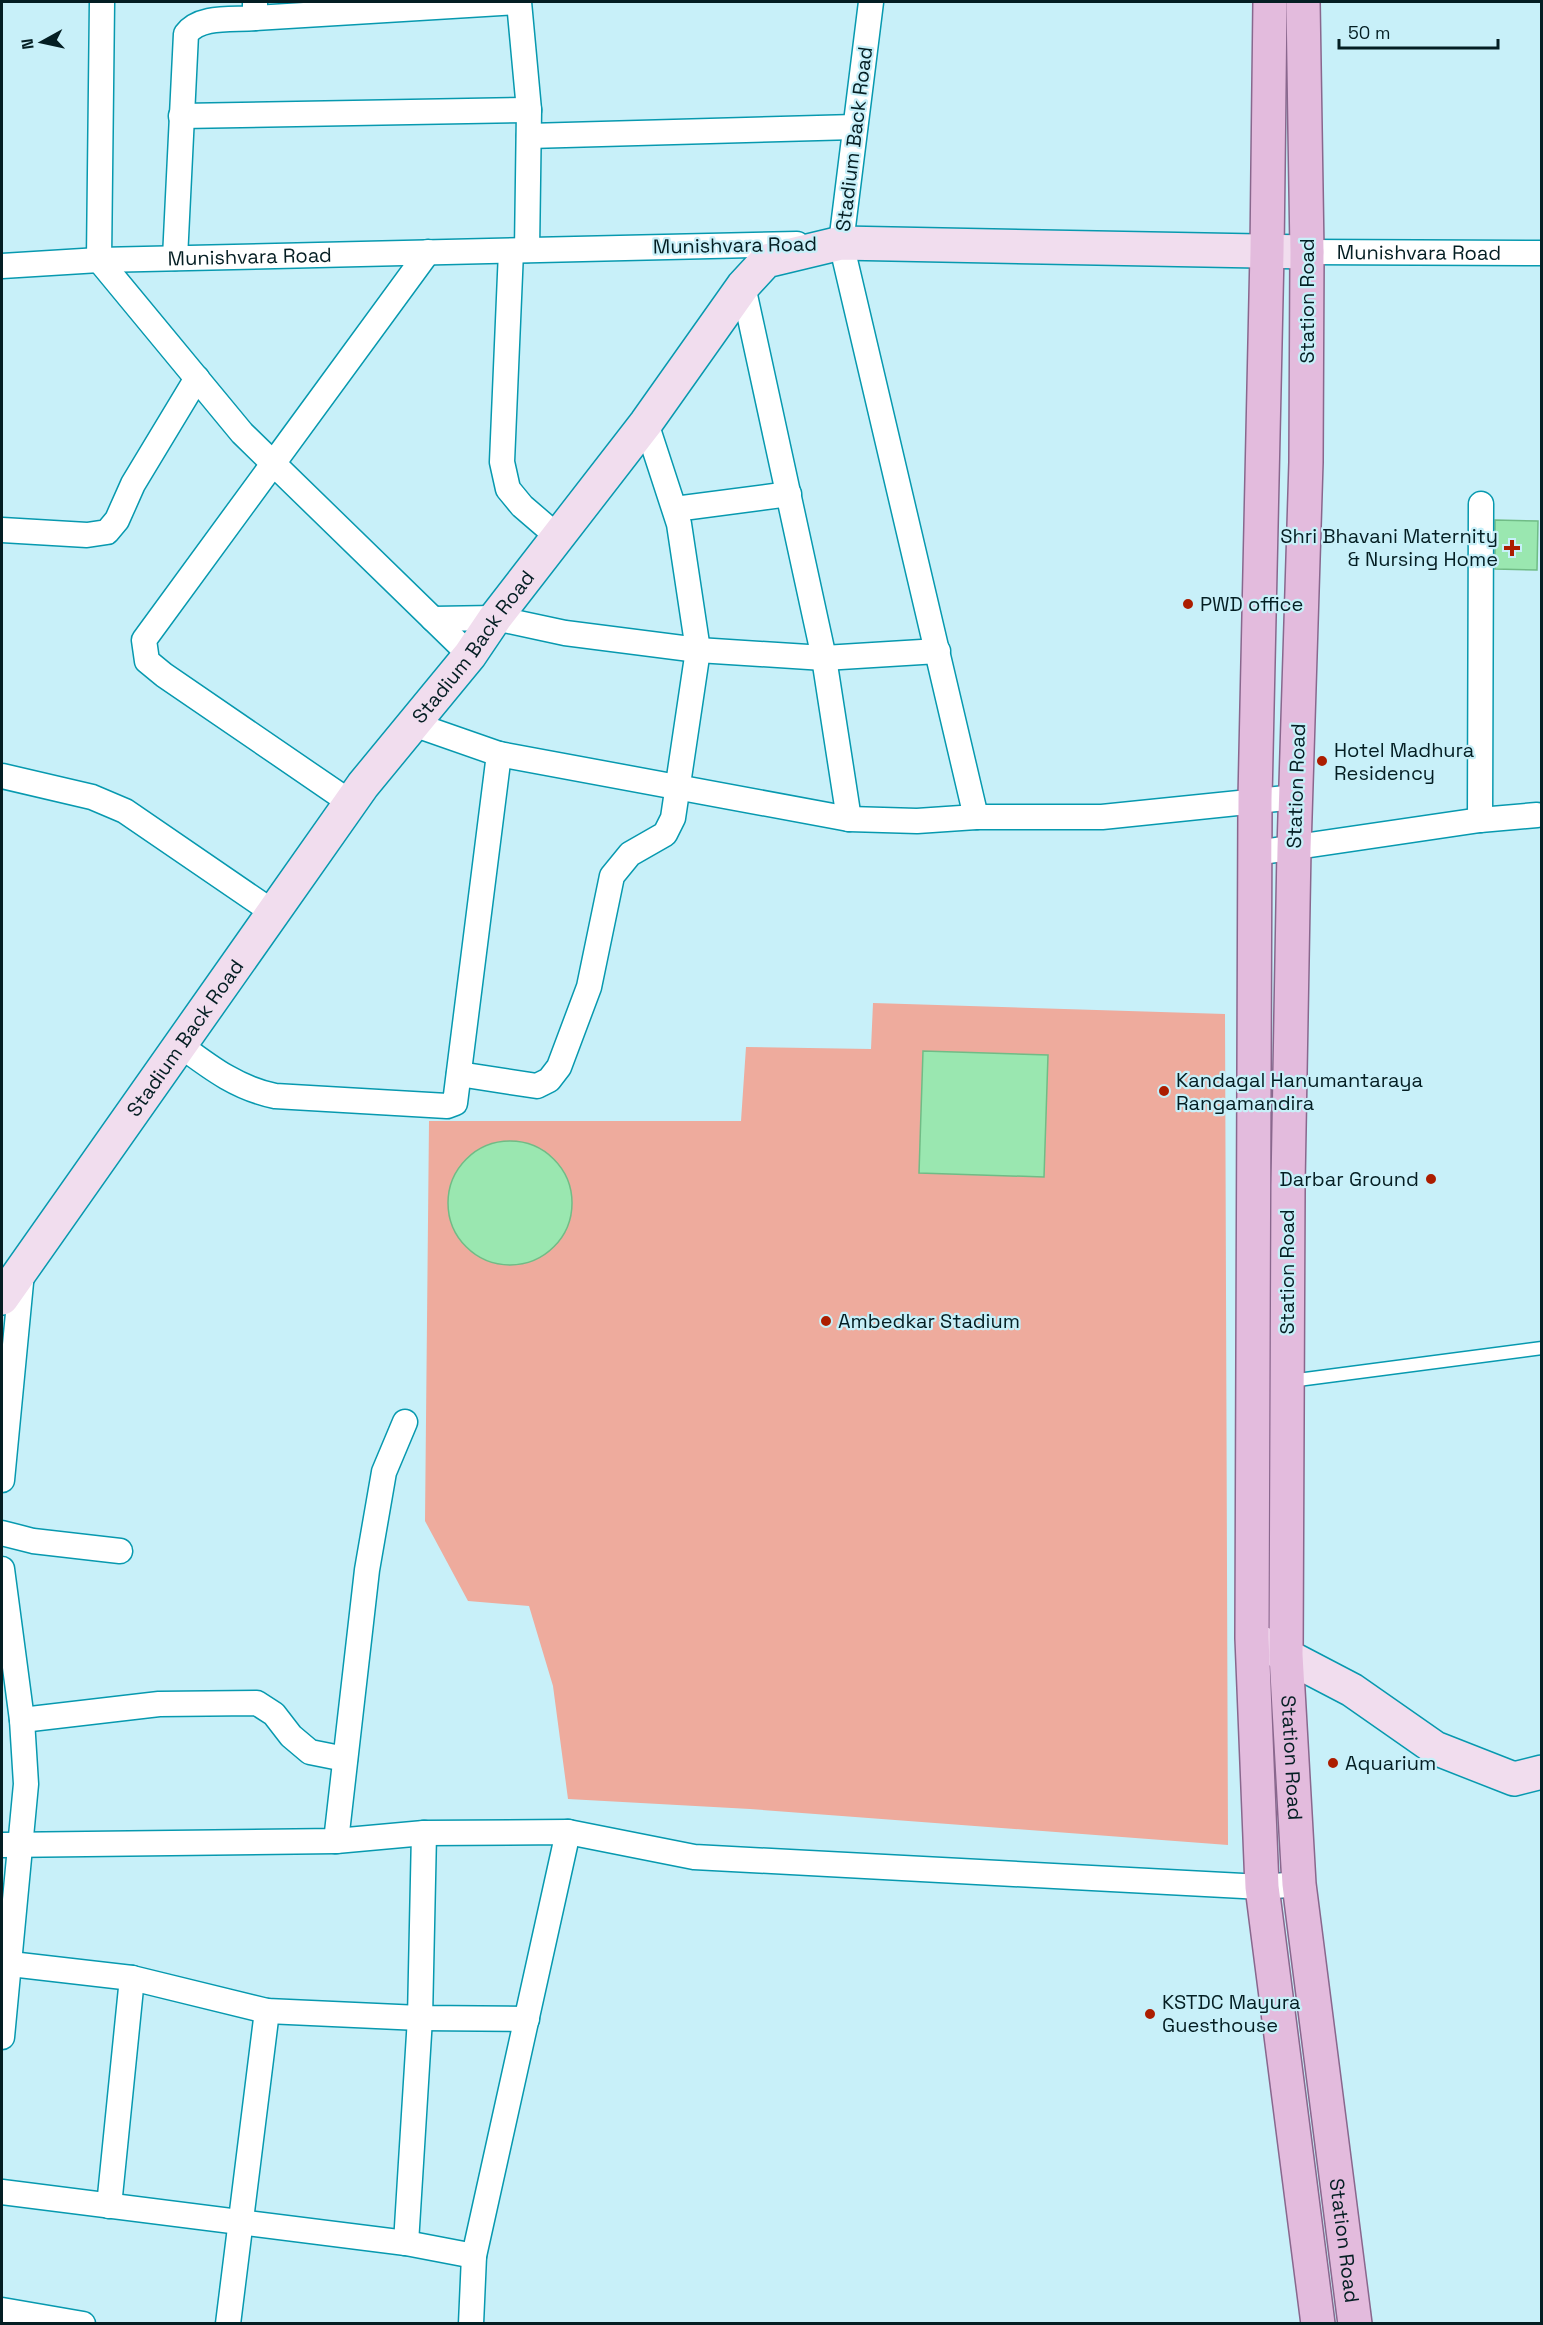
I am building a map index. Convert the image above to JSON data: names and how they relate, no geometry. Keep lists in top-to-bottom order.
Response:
{
  "streets": {
    "main road": ["Station Road"],
    "street": ["Stadium Back Road", "Munishvara Road"]
  },
  "crossings": [
    ["Stadium Back Road", "Munishvara Road"],
    ["Munishvara Road", "Station Road"]
  ],
  "places": {
    "health": ["Shri Bhavani Maternity & Nursing Home"],
    "other": [
      "PWD office",
      "Hotel Madhura Residency",
      "Kandagal Hanumantaraya Rangamandira",
      "Darbar Ground",
      "Ambedkar Stadium",
      "Aquarium",
      "KSTDC Mayura Guesthouse"
    ]
  },
  "scale_bar": "50 m",
  "north": "left"
}
